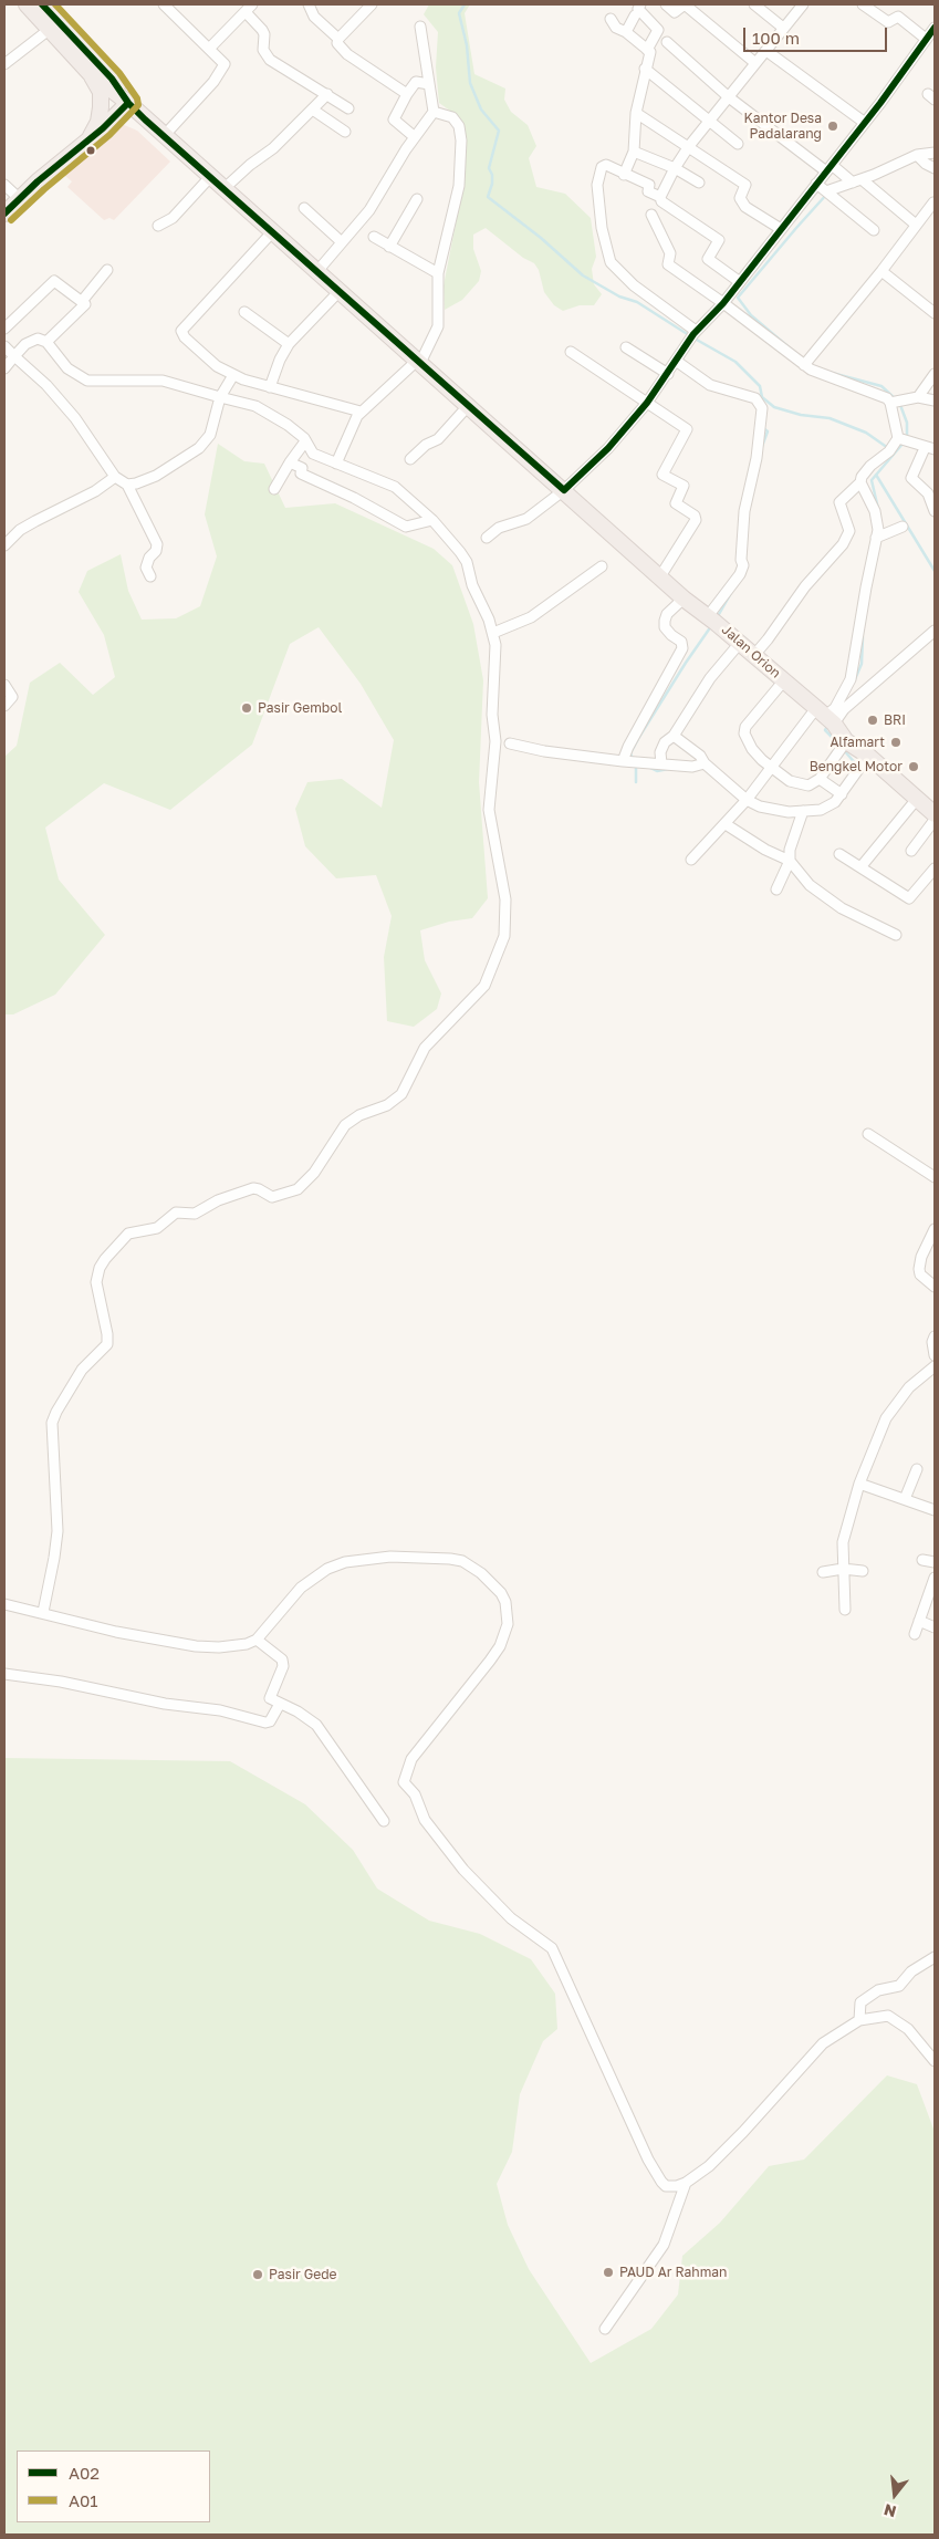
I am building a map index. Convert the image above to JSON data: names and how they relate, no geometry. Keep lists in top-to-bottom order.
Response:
{
  "streets": {
    "highway": ["Jalan Orion"]
  },
  "places": [
    "Kantor Desa Padalarang",
    "Pasir Gembol",
    "BRI",
    "Alfamart",
    "Bengkel Motor",
    "PAUD Ar Rahman",
    "Pasir Gede"
  ],
  "lines": ["transit line A02", "transit line A01"],
  "legend": ["A02", "A01"],
  "scale_bar": "100 m",
  "north": "bottom"
}
